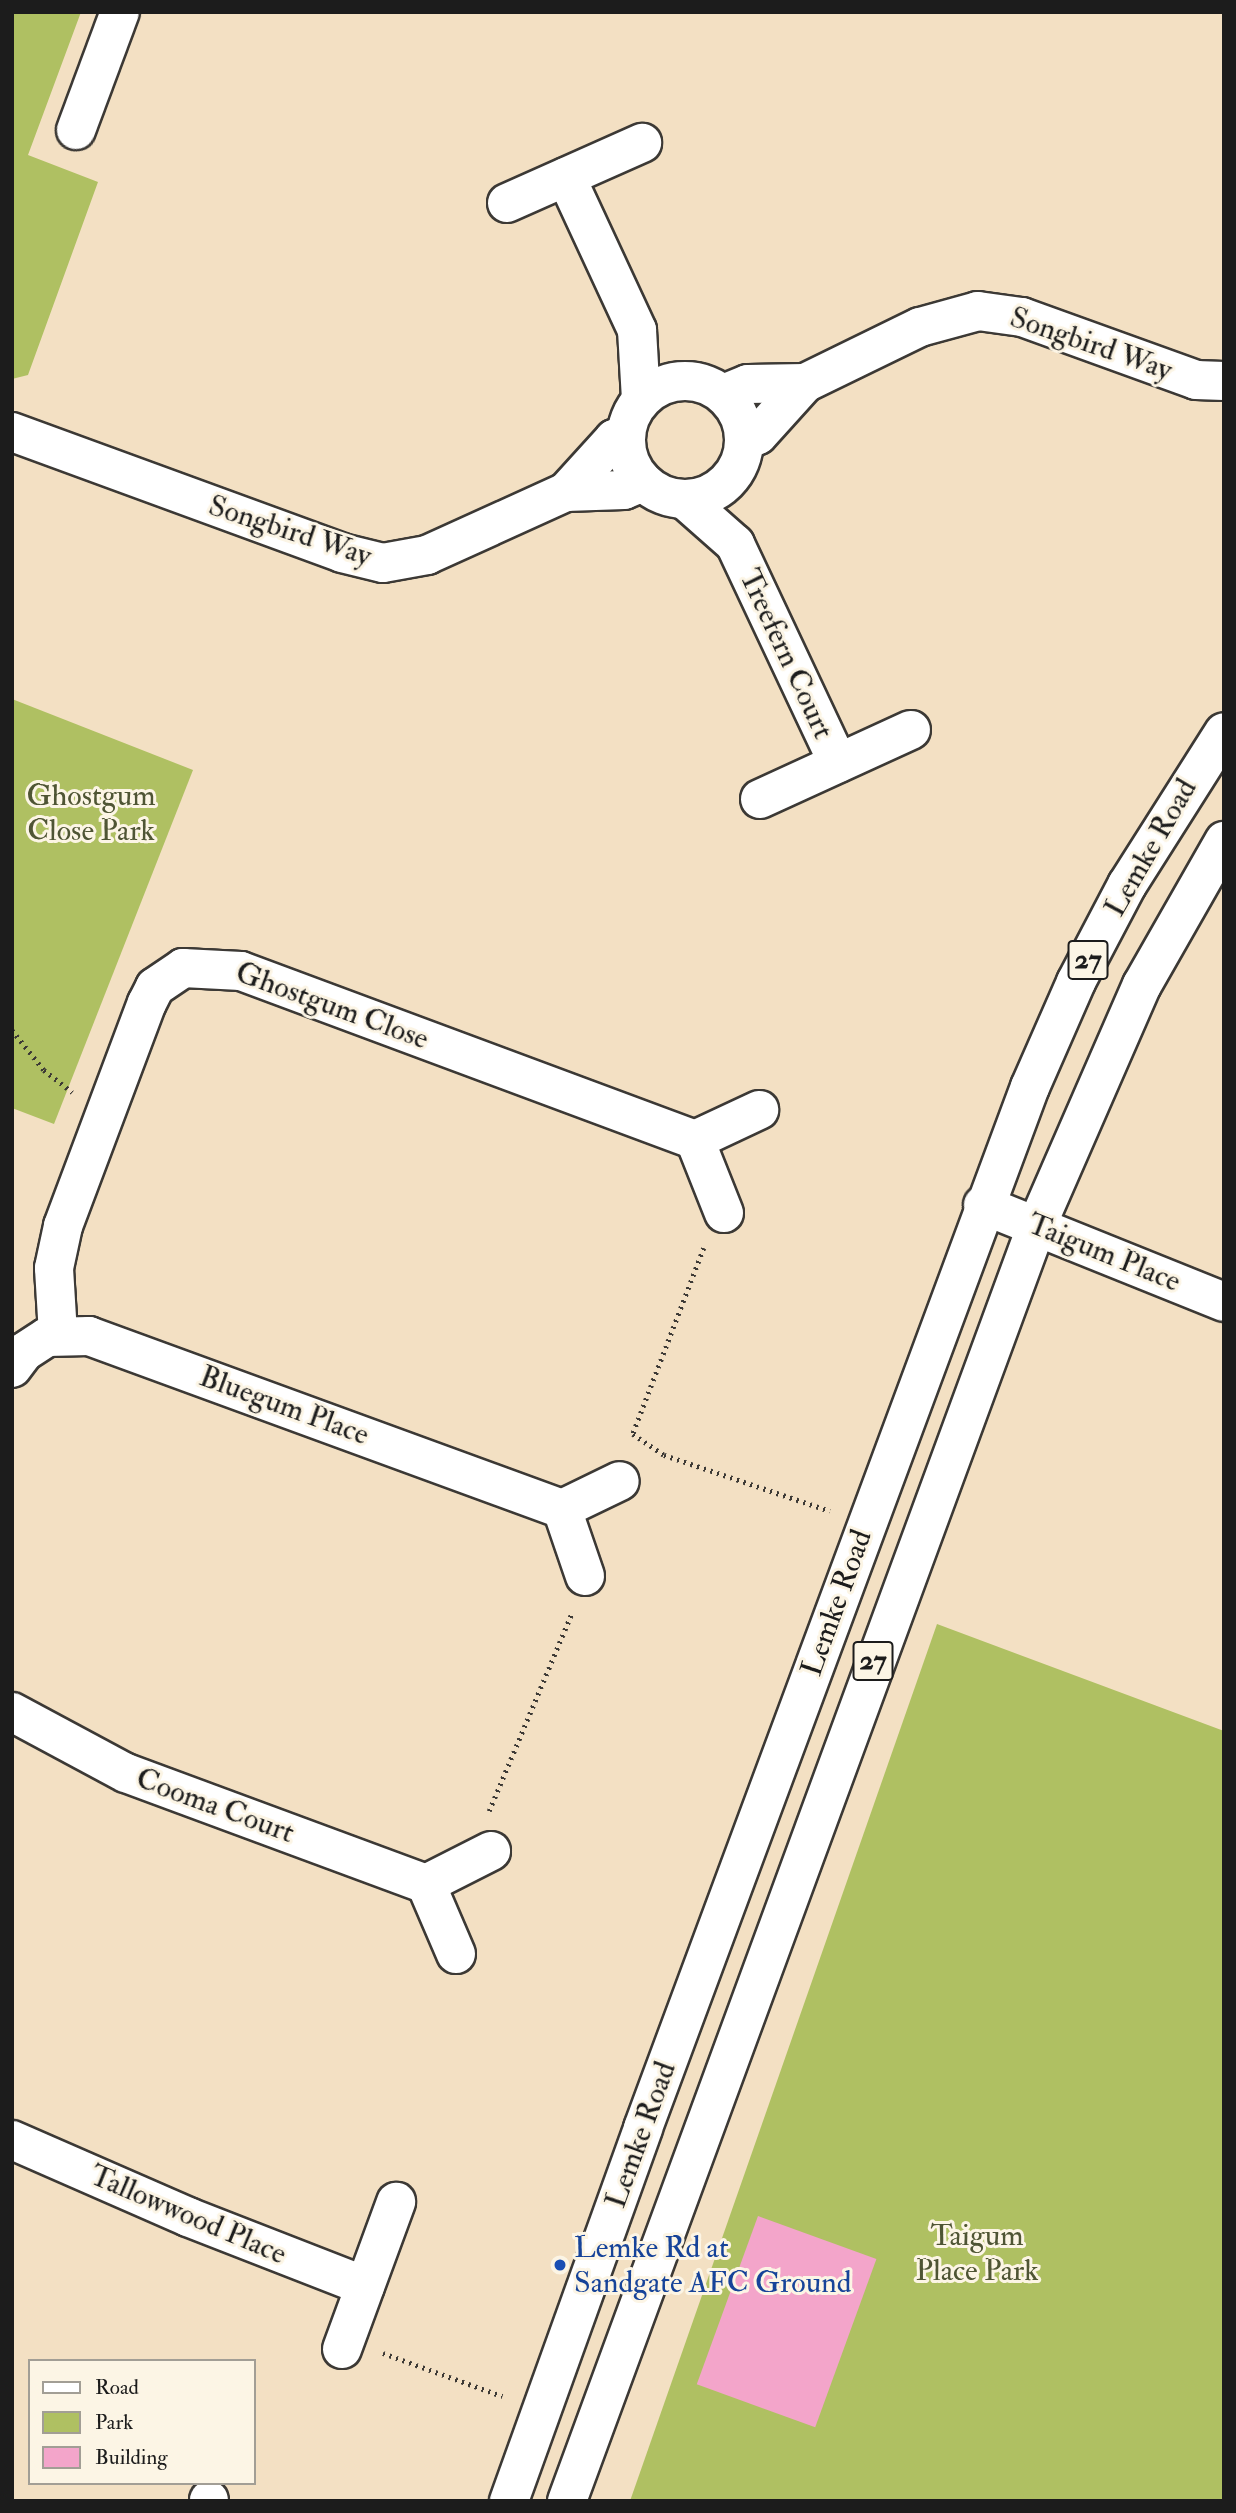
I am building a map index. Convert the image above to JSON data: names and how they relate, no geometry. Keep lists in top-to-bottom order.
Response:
{
  "streets": {
    "street": [
      "Songbird Way",
      "Treefern Court",
      "Lemke Road",
      "27",
      "Ghostgum Close",
      "Taigum Place",
      "Bluegum Place",
      "Cooma Court",
      "Tallowwood Place"
    ]
  },
  "crossings": [
    ["Songbird Way", "Treefern Court"],
    ["Lemke Road", "Taigum Place"],
    ["Ghostgum Close", "Bluegum Place"]
  ],
  "parks": ["Ghostgum Close Park", "Taigum Place Park"],
  "places": ["Lemke Rd at Sandgate AFC Ground"],
  "legend": ["Road", "Park", "Building"]
}
